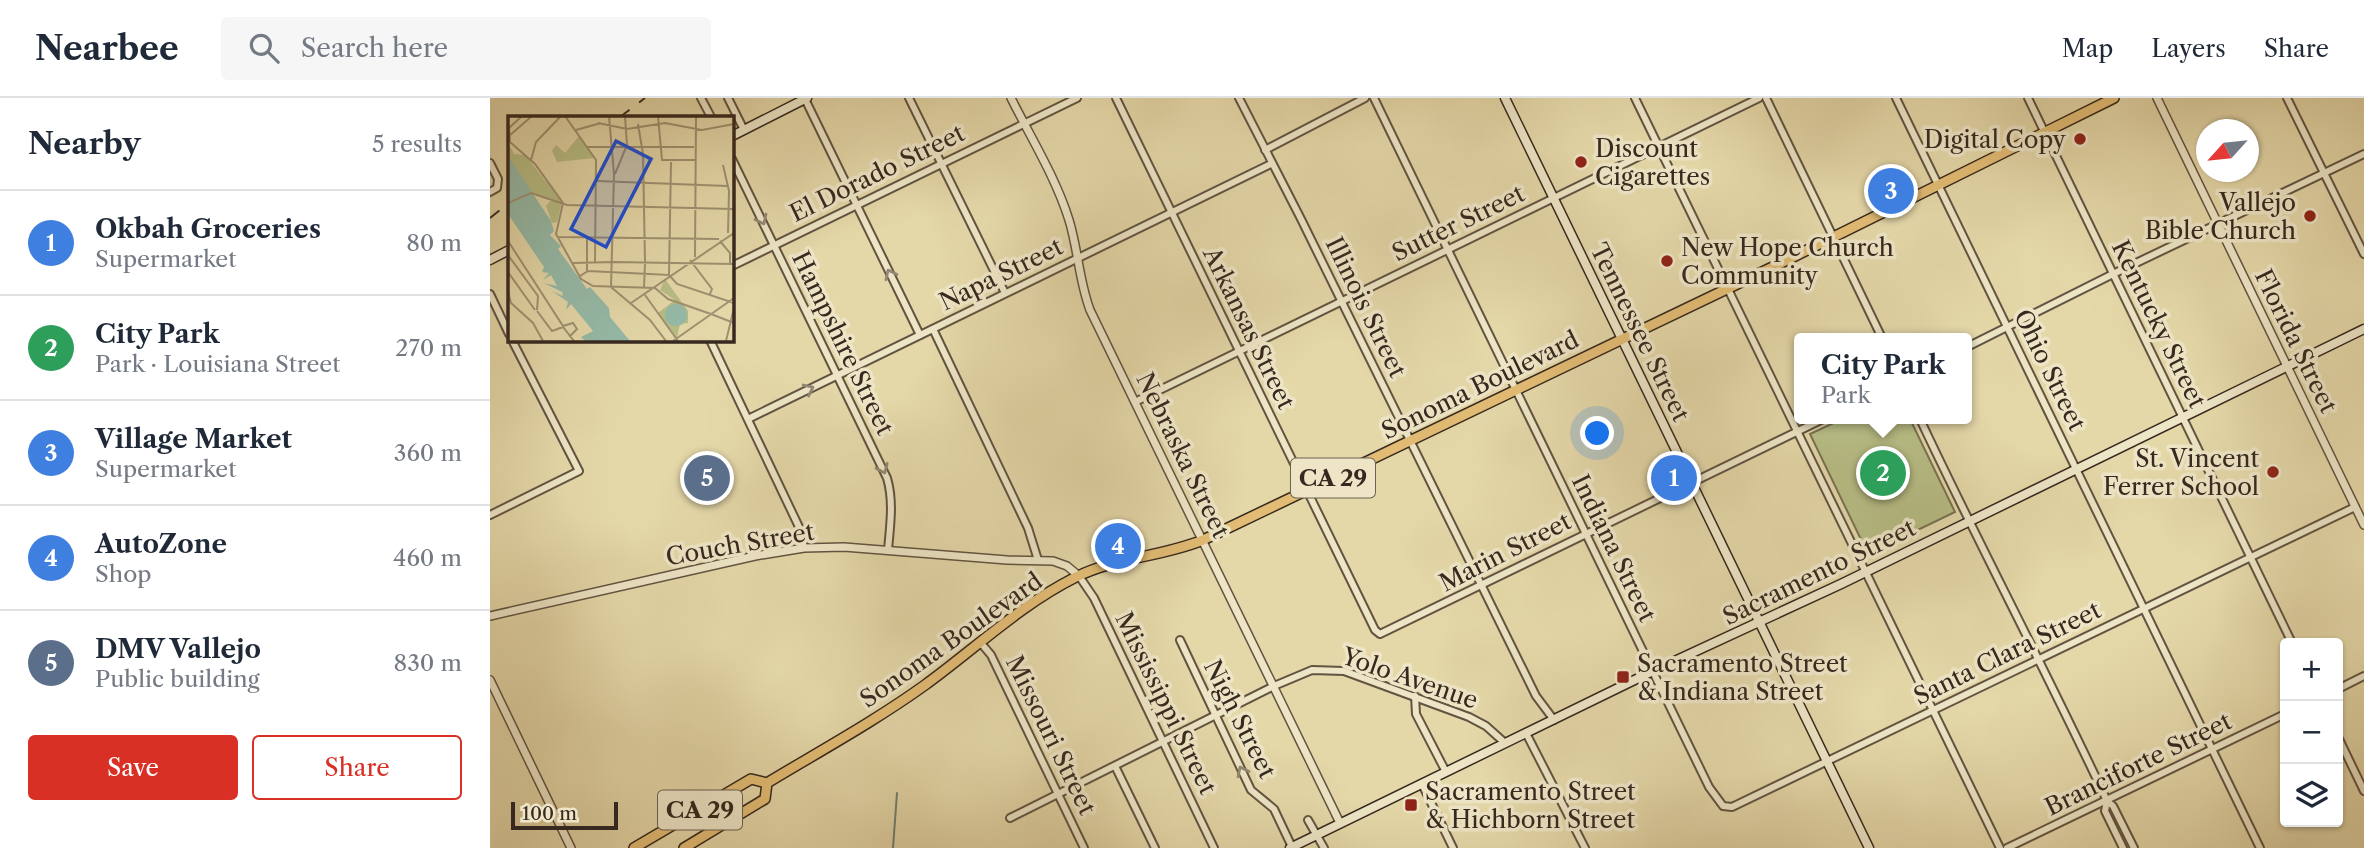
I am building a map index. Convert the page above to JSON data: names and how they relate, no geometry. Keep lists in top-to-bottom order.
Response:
{
  "streets": {
    "main road": [
      "Tennessee Street",
      "Sonoma Boulevard",
      "CA 29",
      "Sacramento Street"
    ],
    "street": [
      "El Dorado Street",
      "Sutter Street",
      "Napa Street",
      "Illinois Street",
      "Kentucky Street",
      "Arkansas Street",
      "Florida Street",
      "Hampshire Street",
      "Ohio Street",
      "Nebraska Street",
      "Couch Street",
      "Indiana Street",
      "Marin Street",
      "Santa Clara Street",
      "Yolo Avenue",
      "Mississippi Street",
      "Nigh Street",
      "Missouri Street",
      "Branciforte Street"
    ]
  },
  "crossings": [
    ["El Dorado Street", "Hampshire Street"],
    ["El Dorado Street", "Nebraska Street"],
    ["Sutter Street", "Illinois Street"],
    ["Sutter Street", "Arkansas Street"],
    ["Sutter Street", "Tennessee Street"],
    ["Sutter Street", "Nebraska Street"],
    ["Sutter Street", "Indiana Street"],
    ["Napa Street", "Illinois Street"],
    ["Napa Street", "Arkansas Street"],
    ["Napa Street", "Hampshire Street"],
    ["Napa Street", "Nebraska Street"],
    ["Illinois Street", "Sonoma Boulevard"],
    ["Illinois Street", "Marin Street"],
    ["Illinois Street", "Sacramento Street"],
    ["Kentucky Street", "Sonoma Boulevard"],
    ["Kentucky Street", "Sacramento Street"],
    ["Kentucky Street", "Santa Clara Street"],
    ["Arkansas Street", "Sonoma Boulevard"],
    ["Arkansas Street", "Marin Street"],
    ["Tennessee Street", "Sonoma Boulevard"],
    ["Tennessee Street", "Marin Street"],
    ["Tennessee Street", "Sacramento Street"],
    ["Tennessee Street", "Santa Clara Street"],
    ["Florida Street", "Sacramento Street"],
    ["Florida Street", "Santa Clara Street"],
    ["Hampshire Street", "Couch Street"],
    ["Ohio Street", "Sonoma Boulevard"],
    ["Ohio Street", "Sacramento Street"],
    ["Ohio Street", "Santa Clara Street"],
    ["Ohio Street", "Branciforte Street"],
    ["Sonoma Boulevard", "Nebraska Street"],
    ["Sonoma Boulevard", "Couch Street"],
    ["Sonoma Boulevard", "Indiana Street"],
    ["Sonoma Boulevard", "Mississippi Street"],
    ["Sonoma Boulevard", "Missouri Street"],
    ["Nebraska Street", "Sacramento Street"],
    ["Nebraska Street", "Yolo Avenue"],
    ["Couch Street", "Mississippi Street"],
    ["Indiana Street", "Marin Street"],
    ["Indiana Street", "Sacramento Street"],
    ["Indiana Street", "Santa Clara Street"],
    ["Sacramento Street", "Yolo Avenue"],
    ["Sacramento Street", "Nigh Street"]
  ],
  "one_way": ["Hampshire Street", "Nigh Street"],
  "places": {
    "other": [
      "Digital Copy",
      "Discount Cigarettes",
      "Vallejo Bible Church",
      "New Hope Church Community",
      "St. Vincent Ferrer School"
    ],
    "transit": ["Sacramento Street & Indiana Street", "Sacramento Street & Hichborn Street"]
  },
  "scale_bar": "100 m",
  "north": "bottom left",
  "page": {
    "header": "Nearbee",
    "search": "Search here",
    "nav": ["Map", "Layers", "Share"],
    "heading": ["Nearby", "5 results"],
    "pins": [
      "3",
      "2",
      "1",
      "5",
      "4"
    ],
    "list": [
      {
        "mark": "1",
        "name": "Okbah Groceries",
        "note": "Supermarket",
        "value": "80 m"
      },
      {
        "mark": "2",
        "name": "City Park",
        "note": "Park · Louisiana Street",
        "value": "270 m"
      },
      {
        "mark": "3",
        "name": "Village Market",
        "note": "Supermarket",
        "value": "360 m"
      },
      {
        "mark": "4",
        "name": "AutoZone",
        "note": "Shop",
        "value": "460 m"
      },
      {
        "mark": "5",
        "name": "DMV Vallejo",
        "note": "Public building",
        "value": "830 m"
      }
    ],
    "popup": ["City Park", "Park"],
    "map_buttons": ["+", "−"],
    "buttons": ["Save", "Share"],
    "scale": "100 m"
  }
}
